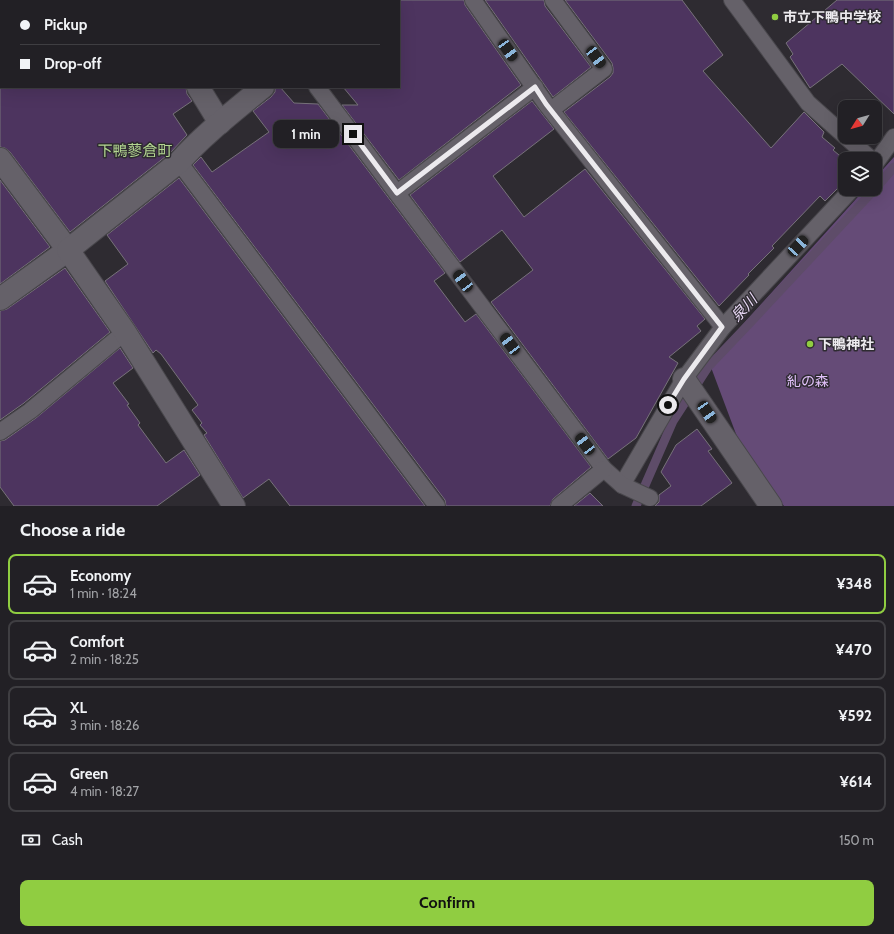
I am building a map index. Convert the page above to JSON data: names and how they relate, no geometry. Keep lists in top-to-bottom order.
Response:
{
  "districts": ["下鴨蓼倉町"],
  "water": ["泉川"],
  "parks": ["糺の森"],
  "places": ["市立下鴨中学校", "下鴨神社"],
  "north": "bottom left",
  "page": {
    "banner": ["Pickup", "Drop-off"],
    "bubble": "1 min",
    "heading": "Choose a ride",
    "list": [
      {
        "name": "Economy",
        "note": "1 min · 18:24",
        "value": "¥348"
      },
      {
        "name": "Comfort",
        "note": "2 min · 18:25",
        "value": "¥470"
      },
      {
        "name": "XL",
        "note": "3 min · 18:26",
        "value": "¥592"
      },
      {
        "name": "Green",
        "note": "4 min · 18:27",
        "value": "¥614"
      }
    ],
    "pay": ["Cash", "150 m"],
    "buttons": "Confirm"
  }
}
